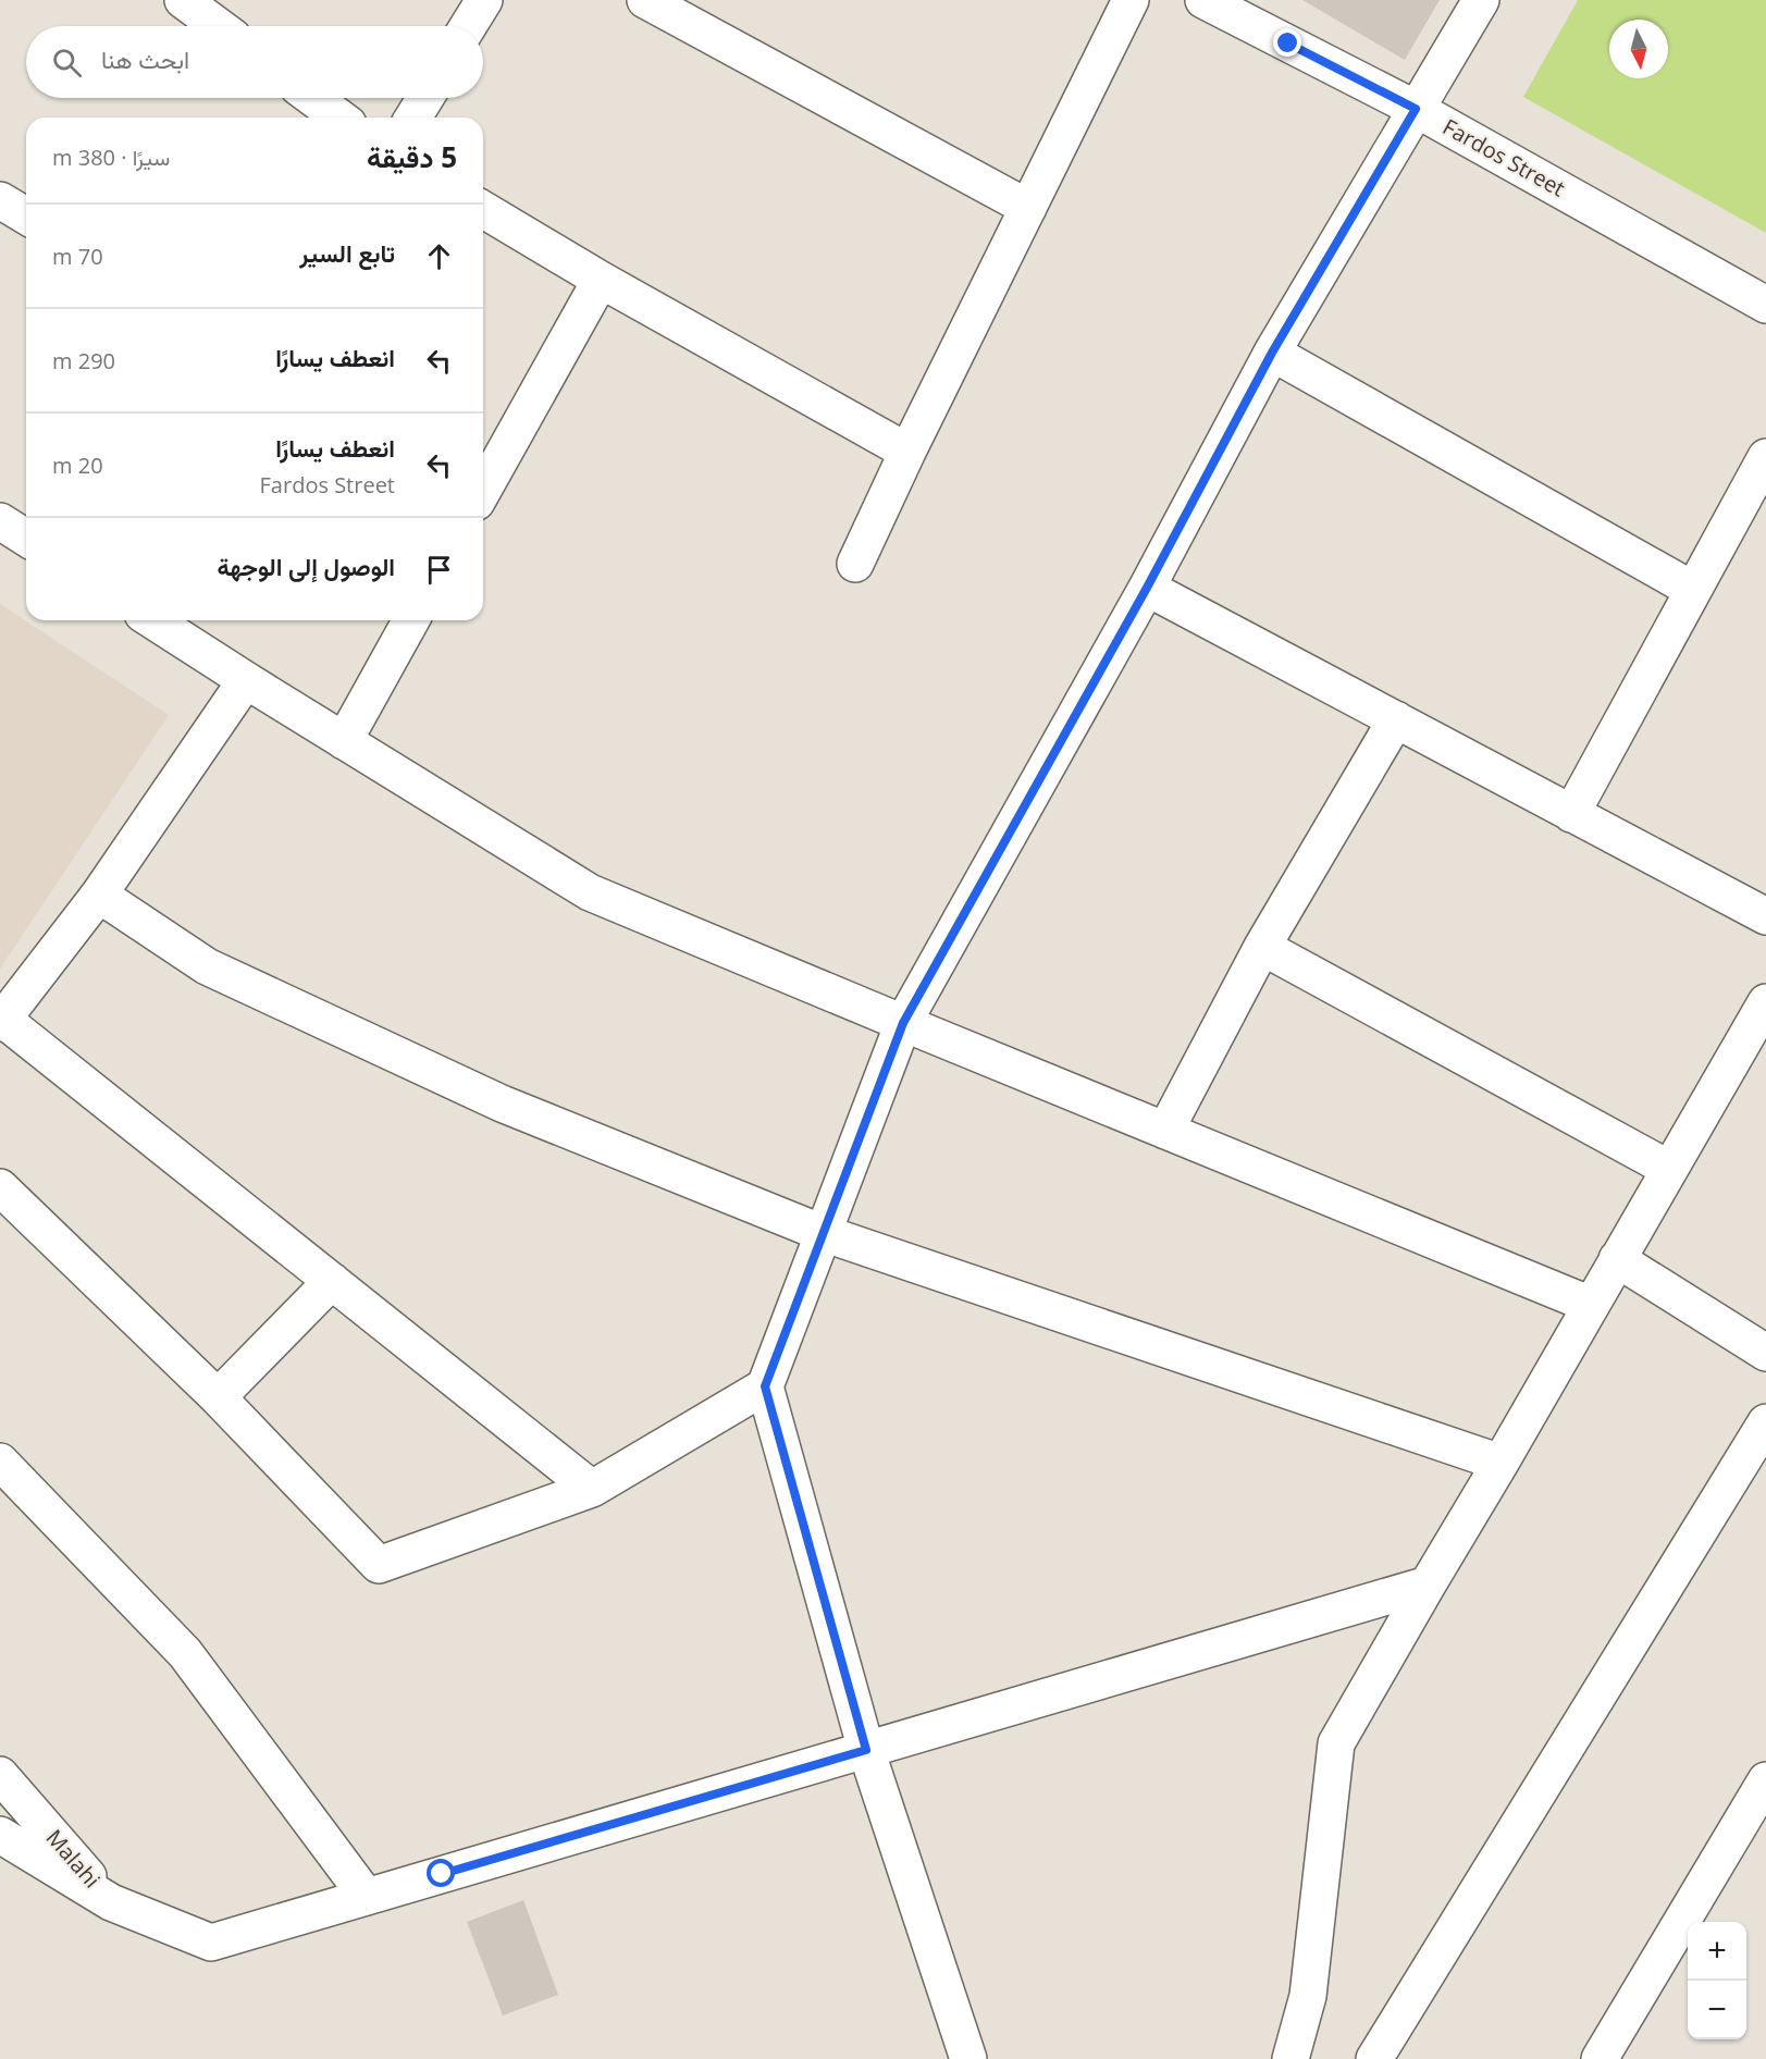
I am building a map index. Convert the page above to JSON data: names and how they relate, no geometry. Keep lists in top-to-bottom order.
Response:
{
  "streets": {
    "street": ["Fardos Street", "Malahi"]
  },
  "north": "bottom",
  "page": {
    "search": "ابحث هنا",
    "heading": ["5 دقيقة", "سيرًا · 380 m"],
    "list": [
      ["تابع السير", "70 m"],
      ["انعطف يسارًا", "290 m"],
      ["انعطف يسارًا", "Fardos Street", "20 m"],
      "الوصول إلى الوجهة"
    ],
    "map_buttons": ["+", "−"]
  }
}
